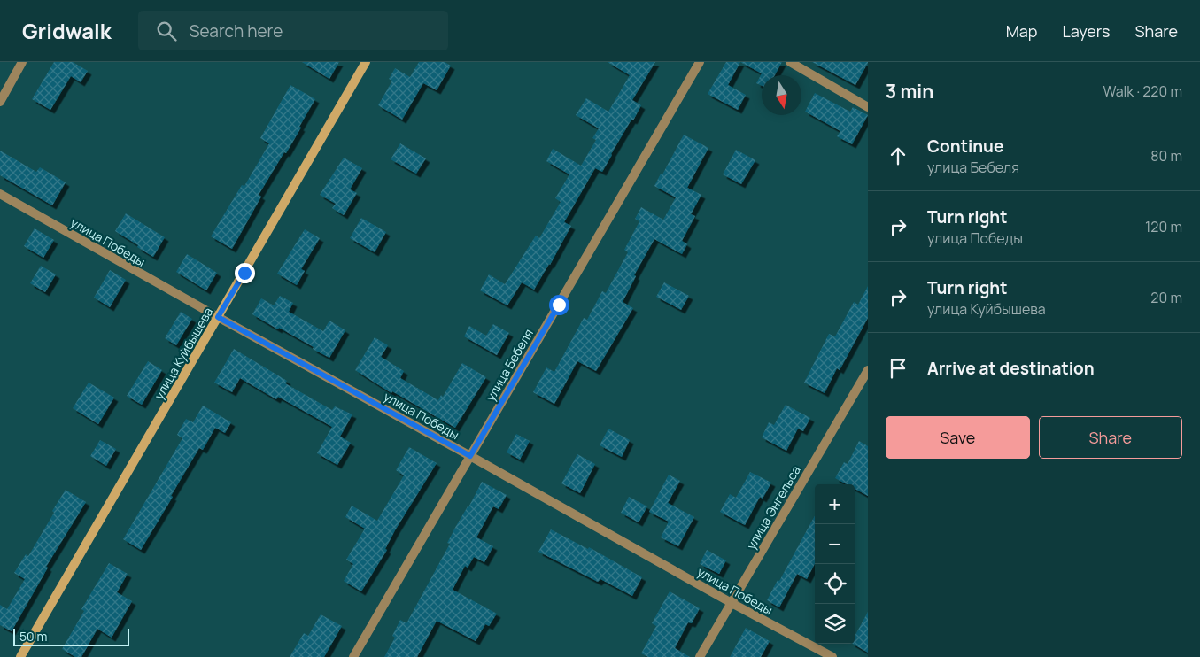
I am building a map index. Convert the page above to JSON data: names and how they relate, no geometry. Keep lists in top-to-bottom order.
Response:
{
  "streets": {
    "street": [
      "улица Победы",
      "улица Куйбышева",
      "улица Бебеля",
      "улица Энгельса"
    ]
  },
  "crossings": [
    ["улица Победы", "улица Куйбышева"],
    ["улица Победы", "улица Бебеля"],
    ["улица Победы", "улица Энгельса"]
  ],
  "scale_bar": "50 m",
  "north": "bottom",
  "page": {
    "header": "Gridwalk",
    "search": "Search here",
    "nav": ["Map", "Layers", "Share"],
    "heading": ["3 min", "Walk · 220 m"],
    "list": [
      ["Continue", "улица Бебеля", "80 m"],
      ["Turn right", "улица Победы", "120 m"],
      ["Turn right", "улица Куйбышева", "20 m"],
      "Arrive at destination"
    ],
    "buttons": ["Save", "Share"],
    "map_buttons": ["+", "−"],
    "scale": "50 m"
  }
}
